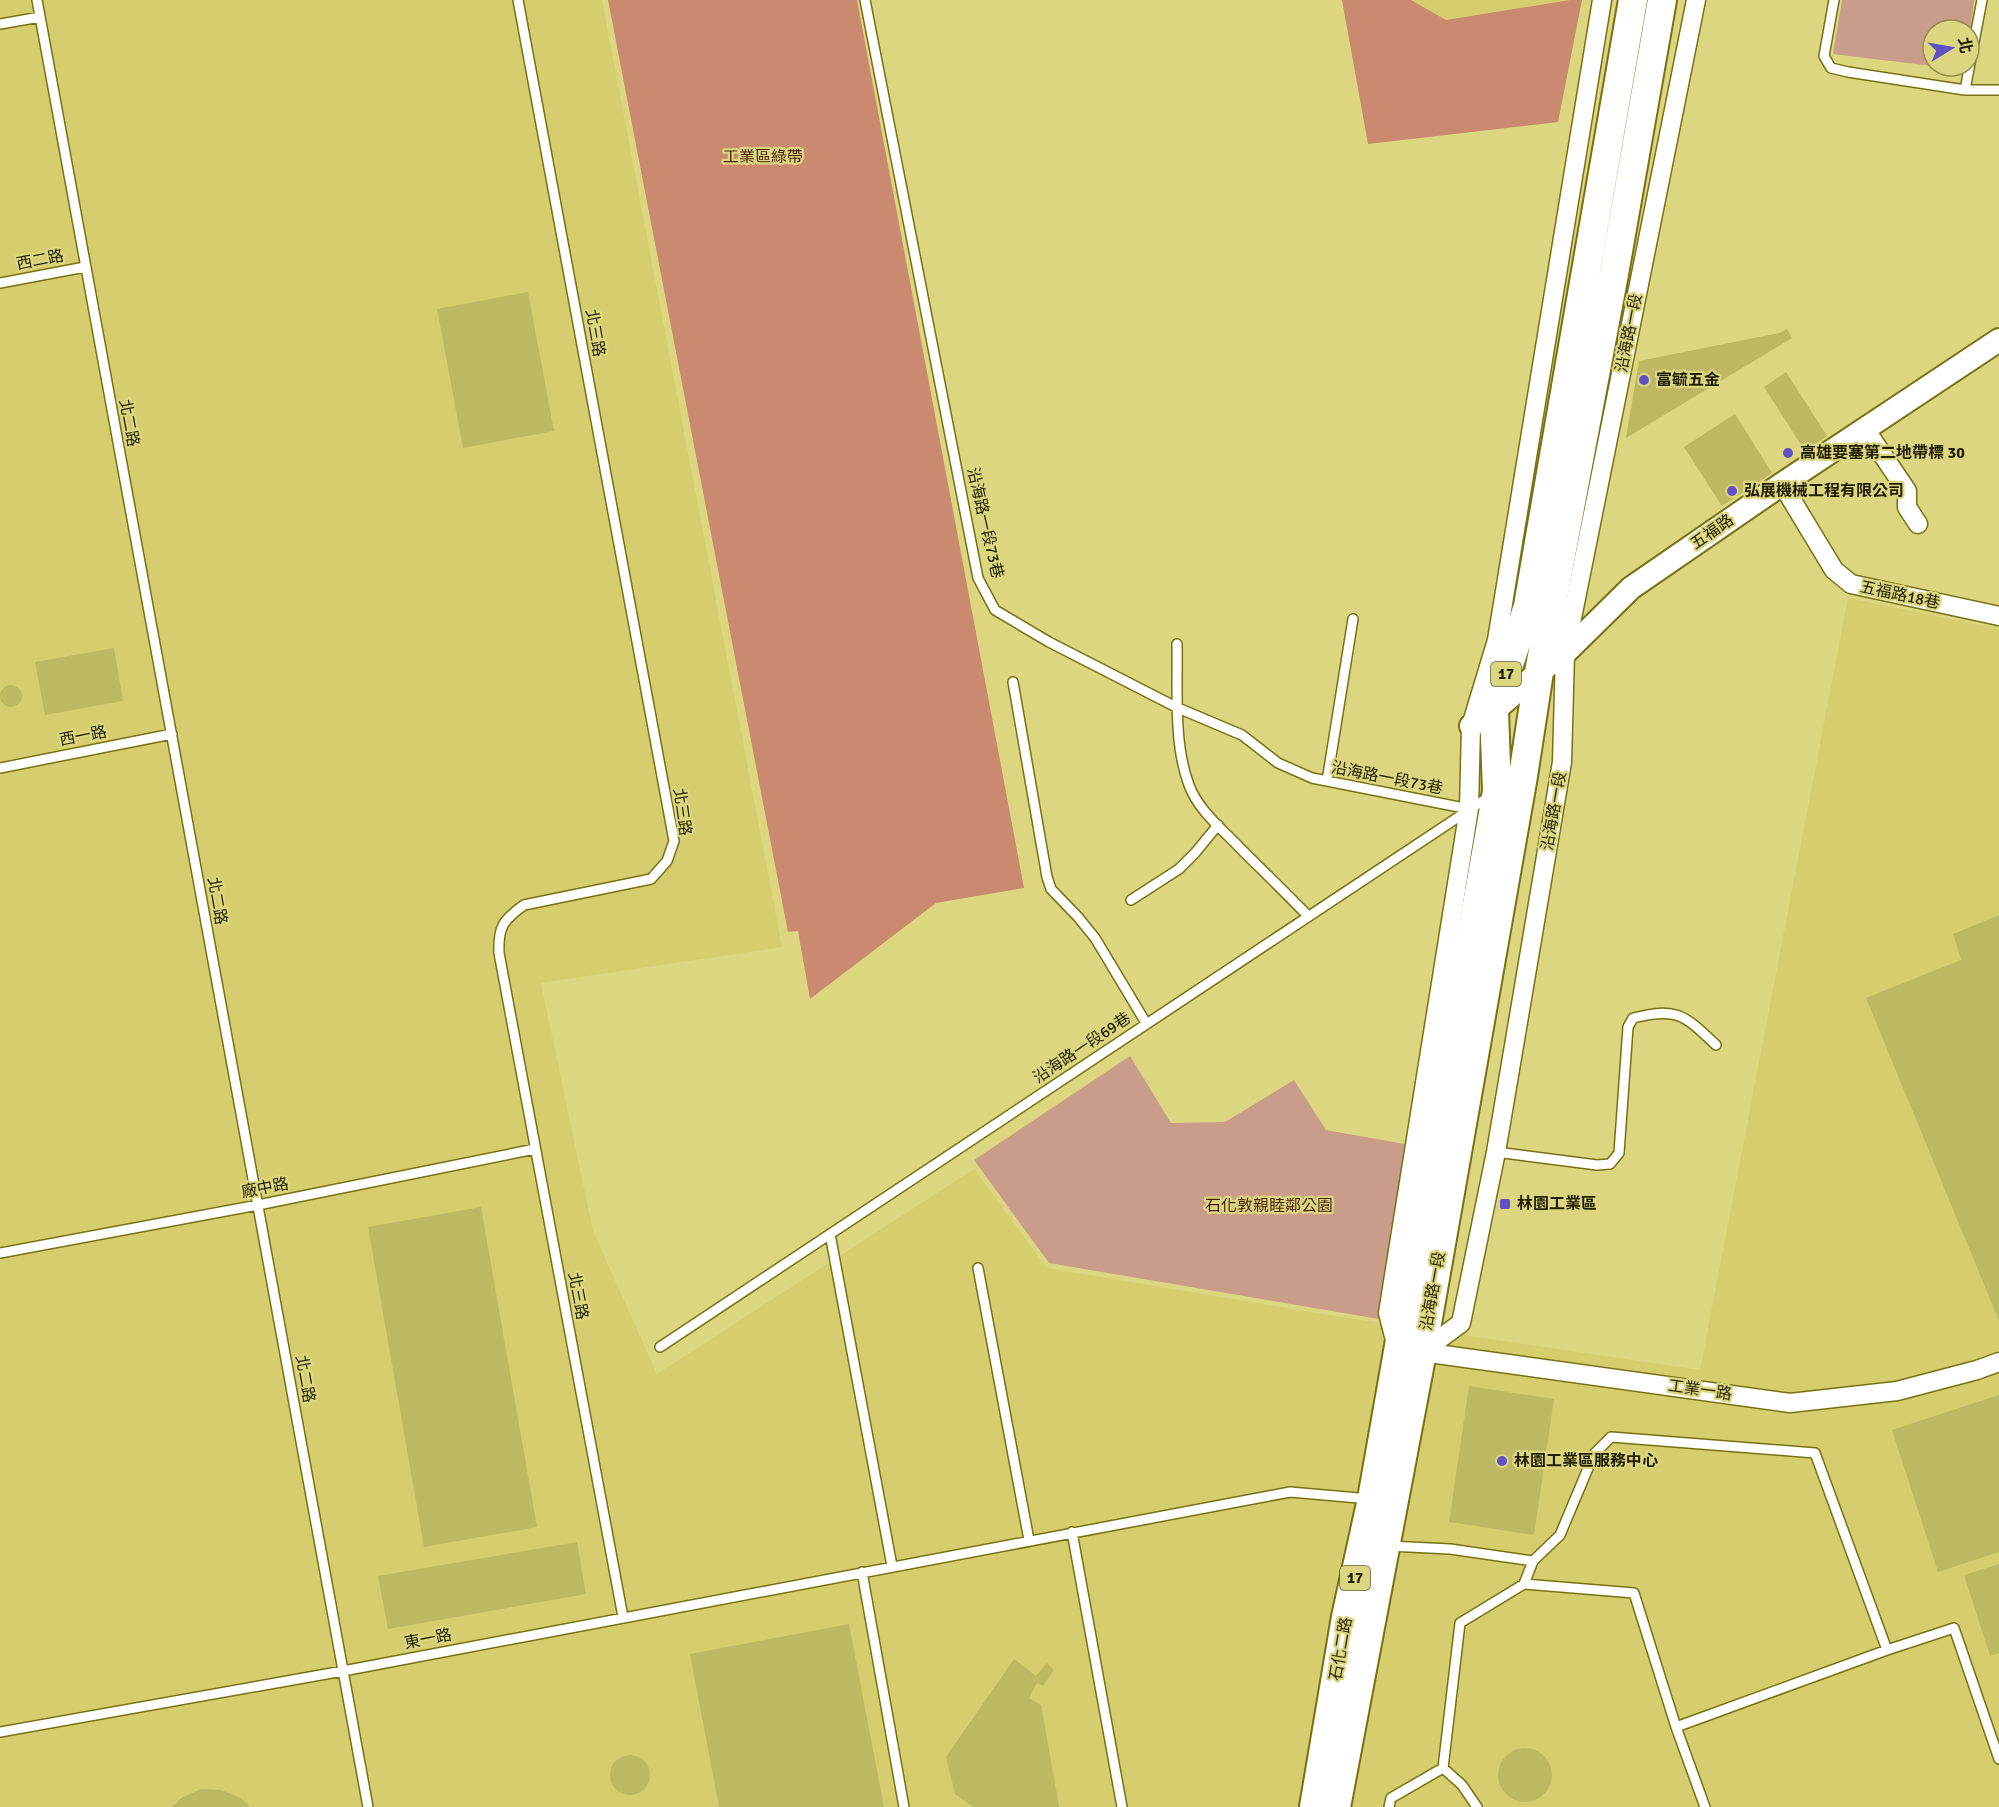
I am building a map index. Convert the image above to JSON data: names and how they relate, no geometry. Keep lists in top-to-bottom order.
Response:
{
  "streets": {
    "main road": ["沿海路一段", "17", "石化二路"],
    "street": ["五福路", "五福路18巷", "工業一路"],
    "lane": [
      "西二路",
      "北三路",
      "北二路",
      "沿海路一段73巷",
      "西一路",
      "沿海路一段69巷",
      "廠中路",
      "東一路"
    ]
  },
  "crossings": [
    ["西二路", "北二路"],
    ["北三路", "廠中路"],
    ["北三路", "東一路"],
    ["沿海路一段", "沿海路一段73巷"],
    ["沿海路一段", "五福路"],
    ["沿海路一段", "沿海路一段69巷"],
    ["沿海路一段", "工業一路"],
    ["沿海路一段", "石化二路"],
    ["北二路", "西一路"],
    ["北二路", "廠中路"],
    ["北二路", "東一路"],
    ["沿海路一段73巷", "沿海路一段69巷"],
    ["五福路", "五福路18巷"],
    ["工業一路", "石化二路"],
    ["東一路", "石化二路"]
  ],
  "parks": ["工業區綠帶", "石化敦親睦鄰公園"],
  "places": {
    "other": [
      "富毓五金",
      "高雄要塞第二地帶標 30",
      "弘展機械工程有限公司",
      "林園工業區服務中心"
    ],
    "transit": ["林園工業區"]
  },
  "north": "right"
}
